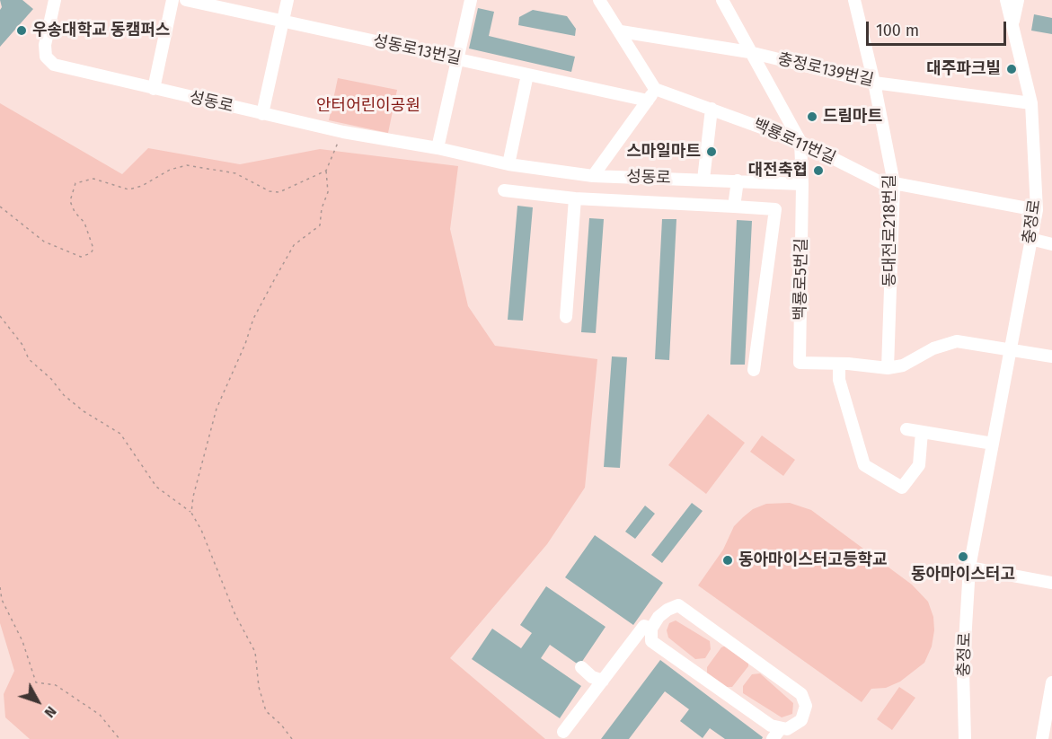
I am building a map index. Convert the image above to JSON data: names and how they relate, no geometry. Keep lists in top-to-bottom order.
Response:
{
  "streets": {
    "street": [
      "성동로13번길",
      "충정로139번길",
      "성동로",
      "백룡로11번길",
      "충정로",
      "동대전로218번길",
      "백룡로5번길"
    ]
  },
  "crossings": [
    ["성동로13번길", "성동로"],
    ["충정로139번길", "충정로"],
    ["충정로139번길", "동대전로218번길"],
    ["충정로139번길", "백룡로5번길"],
    ["성동로", "백룡로11번길"],
    ["성동로", "백룡로5번길"],
    ["백룡로11번길", "충정로"],
    ["백룡로11번길", "동대전로218번길"],
    ["백룡로11번길", "백룡로5번길"],
    ["충정로", "백룡로5번길"],
    ["동대전로218번길", "백룡로5번길"]
  ],
  "parks": ["안터어린이공원"],
  "places": [
    "우송대학교 동캠퍼스",
    "대주파크빌",
    "드림마트",
    "스마일마트",
    "대전축협",
    "동아마이스터고",
    "동아마이스터고등학교"
  ],
  "scale_bar": "100 m",
  "north": "bottom right"
}
